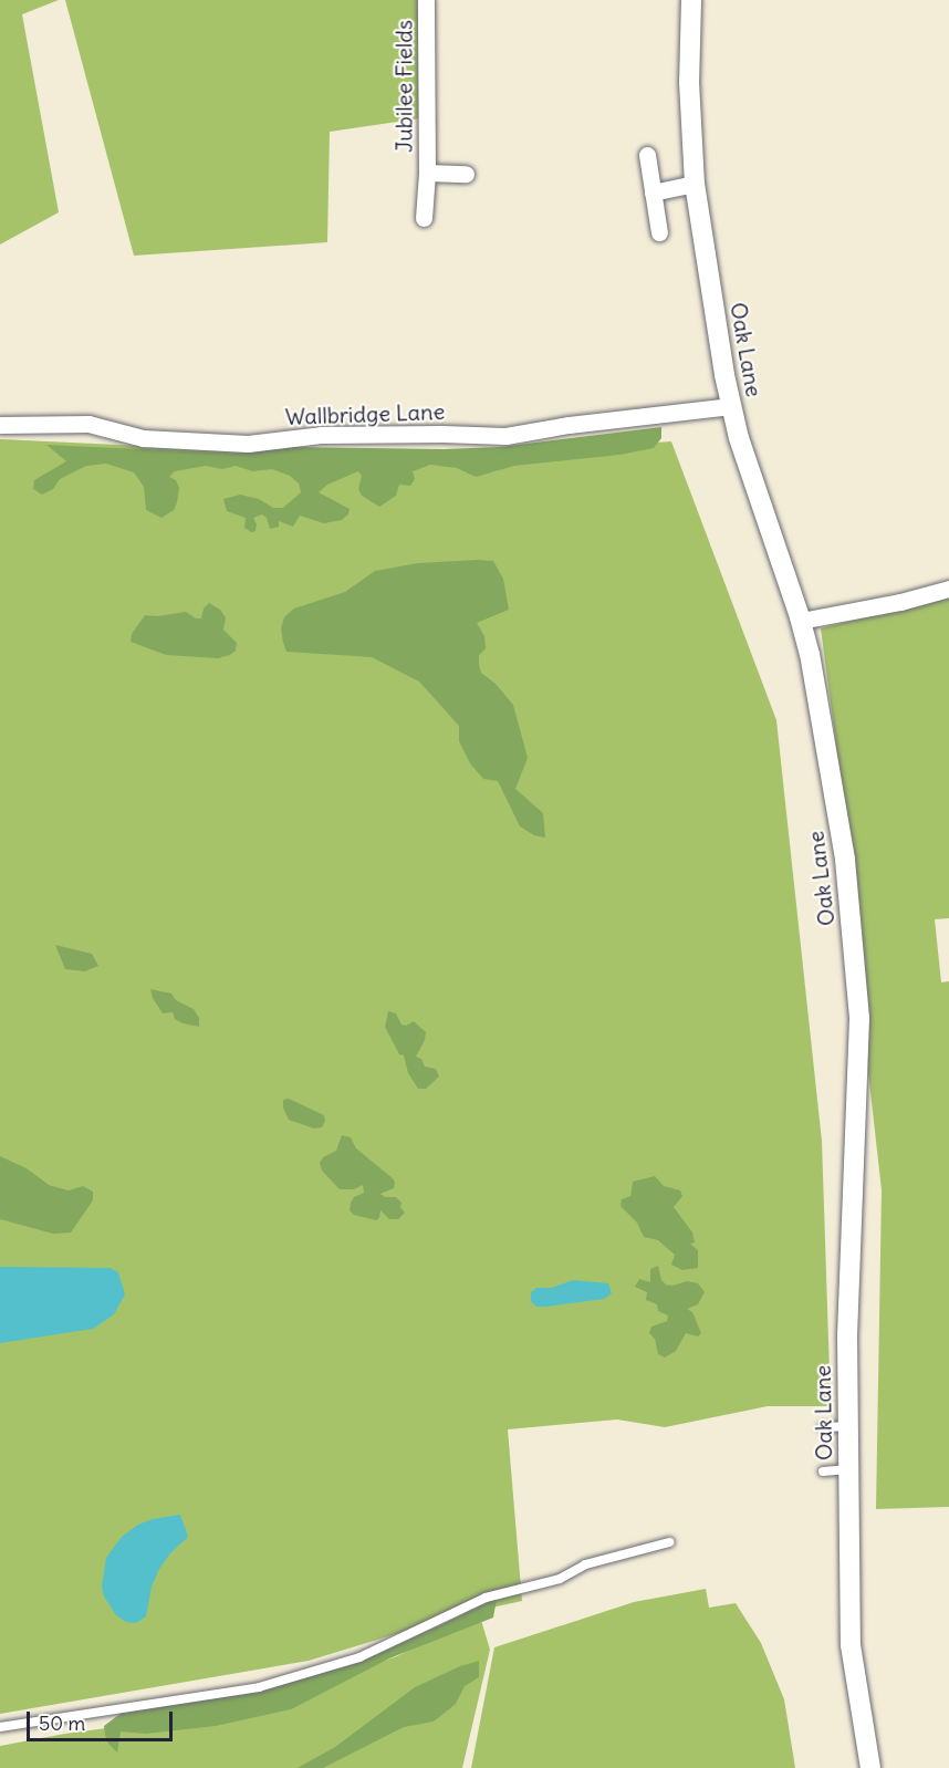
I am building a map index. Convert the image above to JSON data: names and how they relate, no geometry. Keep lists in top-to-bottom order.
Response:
{
  "streets": {
    "street": ["Jubilee Fields", "Oak Lane", "Wallbridge Lane"]
  },
  "crossings": [
    ["Oak Lane", "Wallbridge Lane"]
  ],
  "scale_bar": "50 m"
}
